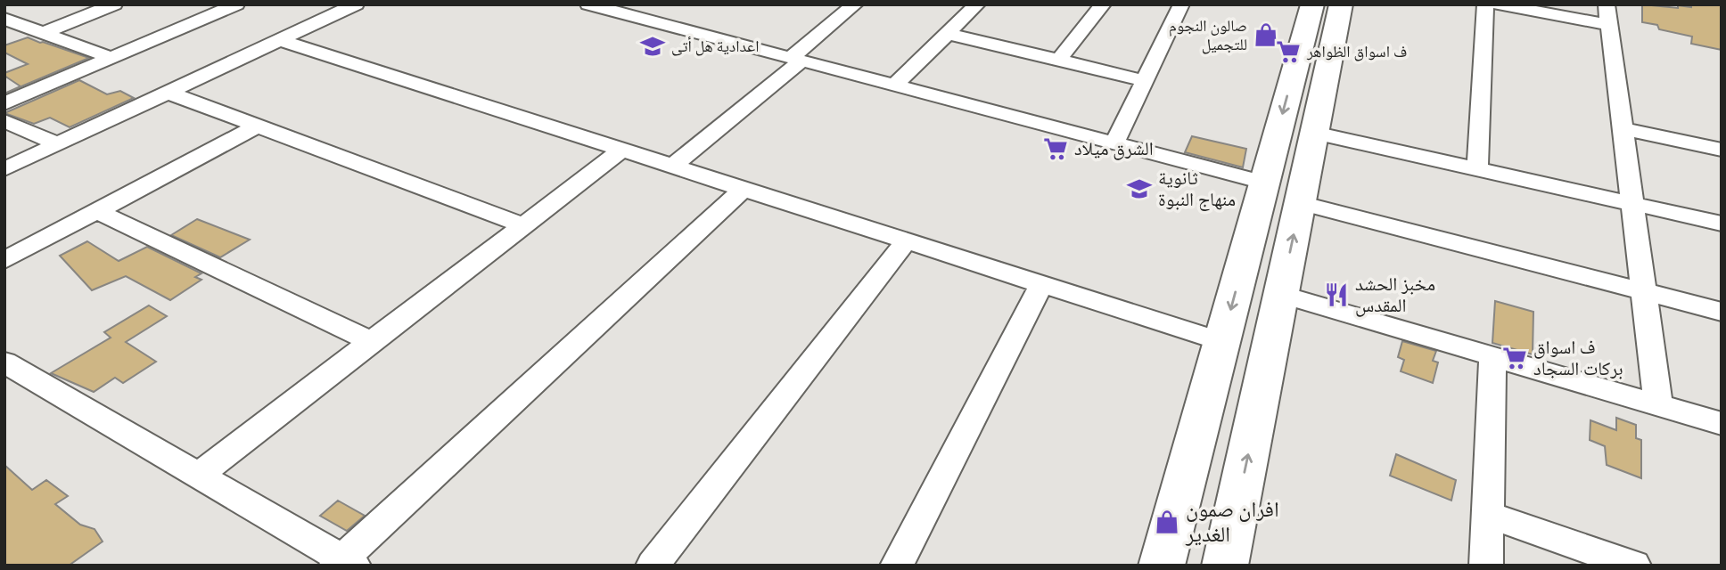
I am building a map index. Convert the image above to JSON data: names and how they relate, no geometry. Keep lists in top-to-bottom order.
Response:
{
  "places": {
    "shop": ["صالون النجوم للتجميل", "افران صمون الغدير"],
    "school or university": ["اعدادية هل أتى", "ثانوية منهاج النبوة"],
    "supermarket": ["ف اسواق الظواهر", "الشرق ميلاد", "ف اسواق بركات السجاد"],
    "restaurant": ["مخبز الحشد المقدس"]
  }
}
